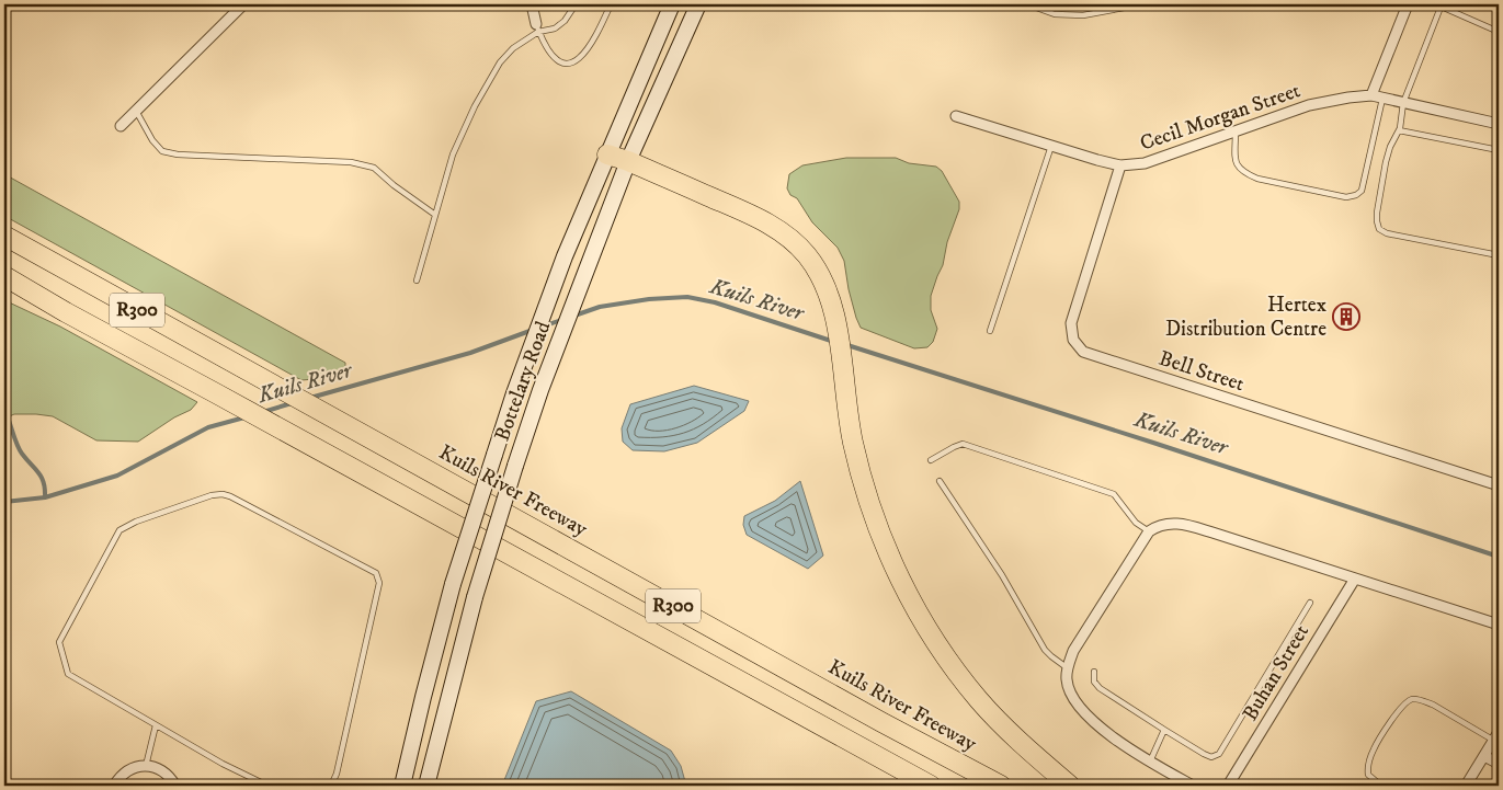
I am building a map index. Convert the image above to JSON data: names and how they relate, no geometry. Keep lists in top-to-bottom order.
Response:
{
  "streets": {
    "highway": ["R300", "Kuils River Freeway"],
    "main road": ["Bottelary Road"],
    "street": ["Cecil Morgan Street", "Bell Street", "Buhan Street"]
  },
  "crossings": [
    ["Cecil Morgan Street", "Bell Street"]
  ],
  "water": ["Kuils River"],
  "places": {
    "building": ["Hertex Distribution Centre"]
  }
}
